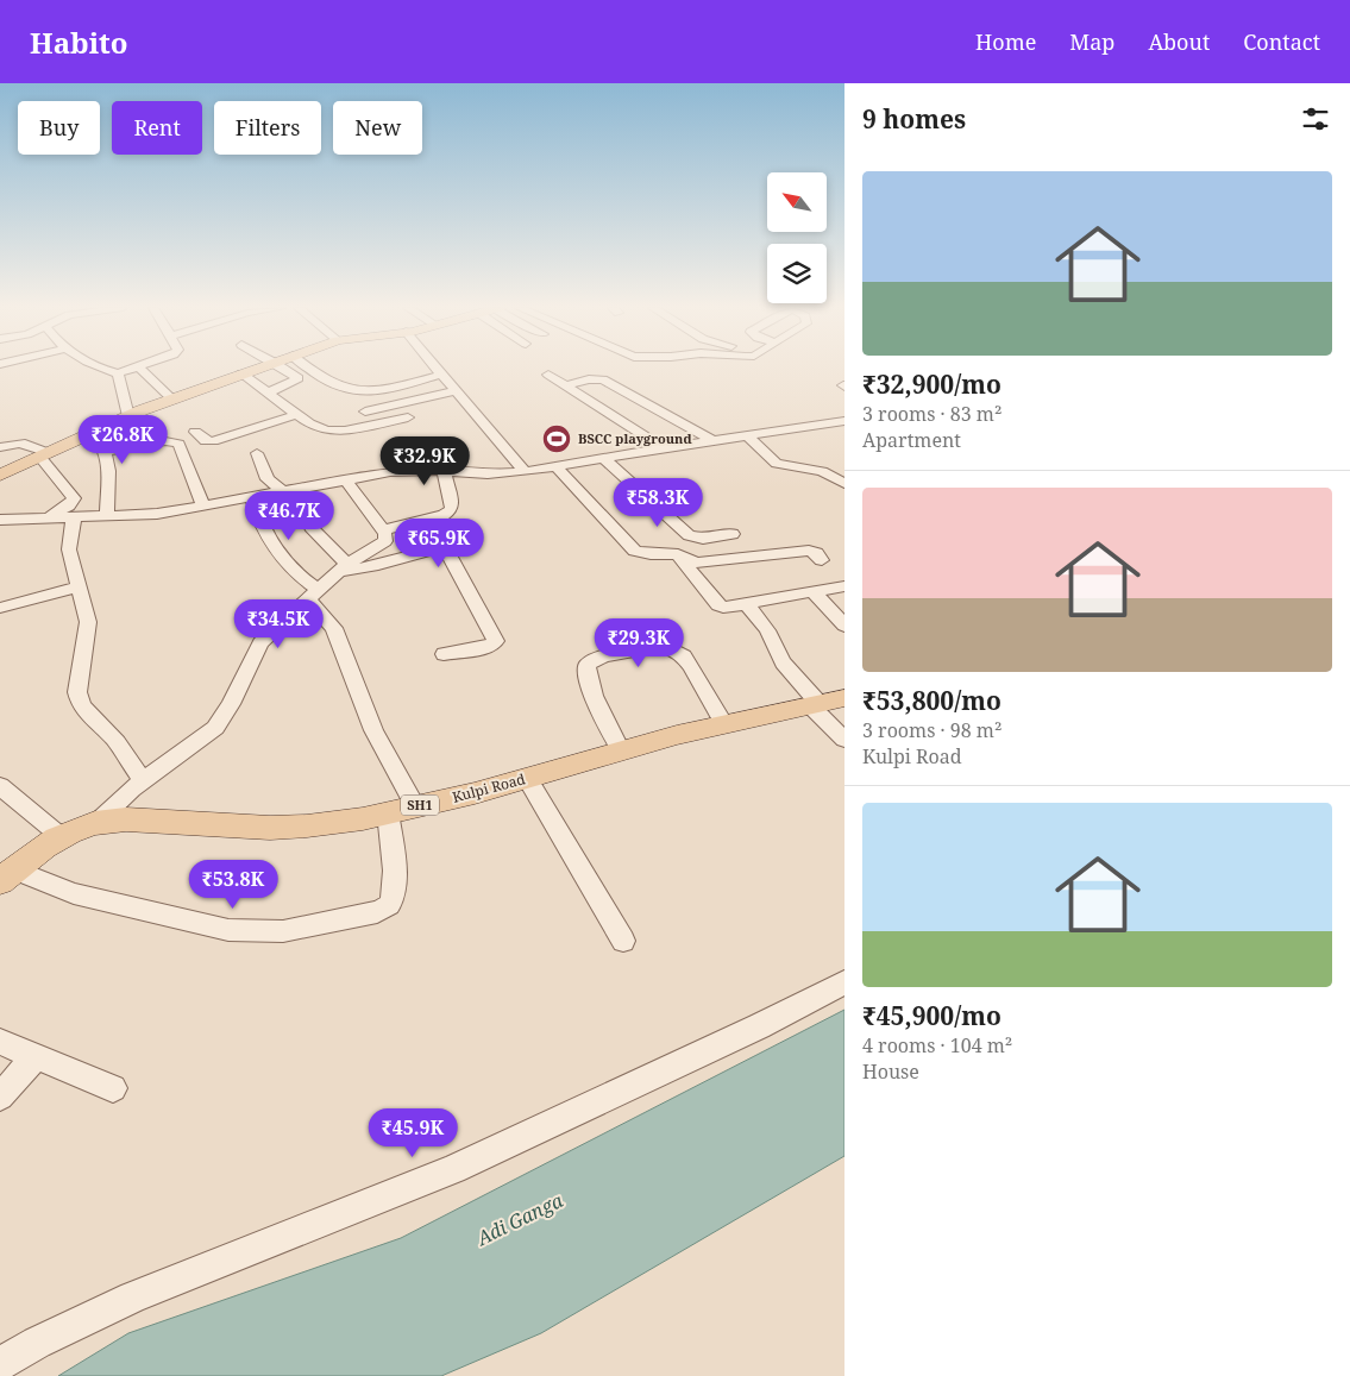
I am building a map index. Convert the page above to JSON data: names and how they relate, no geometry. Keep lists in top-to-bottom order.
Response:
{
  "streets": {
    "main road": ["Kulpi Road", "SH1"]
  },
  "water": ["Adi Ganga"],
  "places": {
    "sports": ["BSCC playground"]
  },
  "north": "top left",
  "page": {
    "header": "Habito",
    "nav": [
      "Home",
      "Map",
      "About",
      "Contact"
    ],
    "heading": "9 homes",
    "chip": [
      "Buy",
      "Rent",
      "Filters",
      "New"
    ],
    "list": [
      {
        "name": "₹32,900/mo",
        "note": "3 rooms · 83 m² · Apartment"
      },
      {
        "name": "₹53,800/mo",
        "note": "3 rooms · 98 m² · Kulpi Road"
      },
      {
        "name": "₹45,900/mo",
        "note": "4 rooms · 104 m² · House"
      }
    ],
    "price": [
      "₹26.8K",
      "₹32.9K",
      "₹58.3K",
      "₹46.7K",
      "₹65.9K",
      "₹34.5K",
      "₹29.3K",
      "₹53.8K",
      "₹45.9K"
    ]
  }
}
